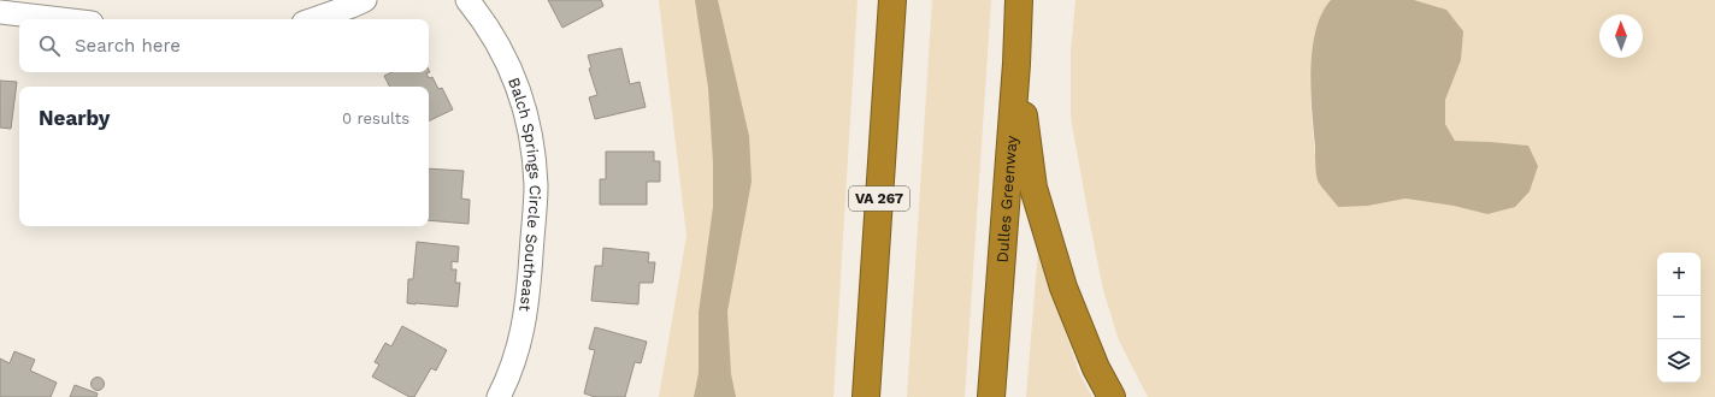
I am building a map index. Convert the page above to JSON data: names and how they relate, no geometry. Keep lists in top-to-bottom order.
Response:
{
  "streets": {
    "highway": ["VA 267", "Dulles Greenway"],
    "street": ["Balch Springs Circle Southeast"]
  },
  "north": "top",
  "page": {
    "search": "Search here",
    "heading": ["Nearby", "0 results"],
    "map_buttons": ["+", "−"]
  }
}
